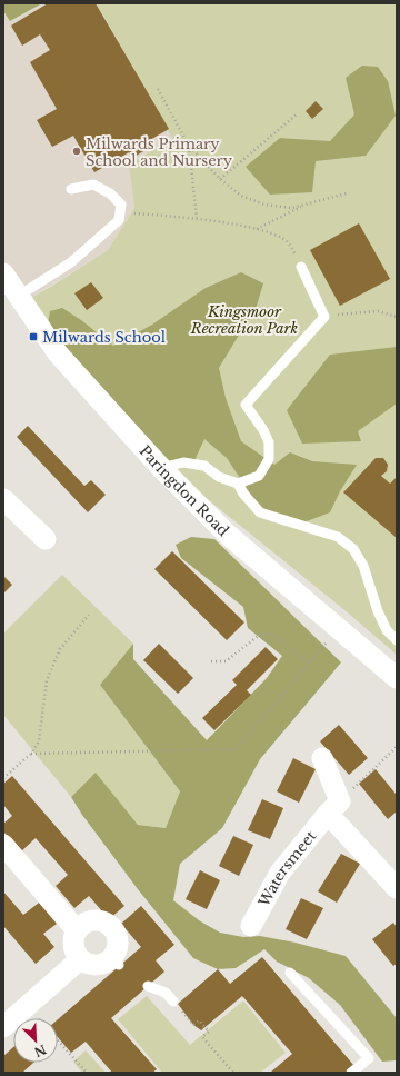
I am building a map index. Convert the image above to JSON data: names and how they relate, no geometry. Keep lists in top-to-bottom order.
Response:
{
  "streets": {
    "street": ["Paringdon Road", "Watersmeet"]
  },
  "parks": ["Kingsmoor Recreation Park"],
  "places": {
    "other": ["Milwards Primary School and Nursery"],
    "transit": ["Milwards School"]
  },
  "north": "bottom right"
}
